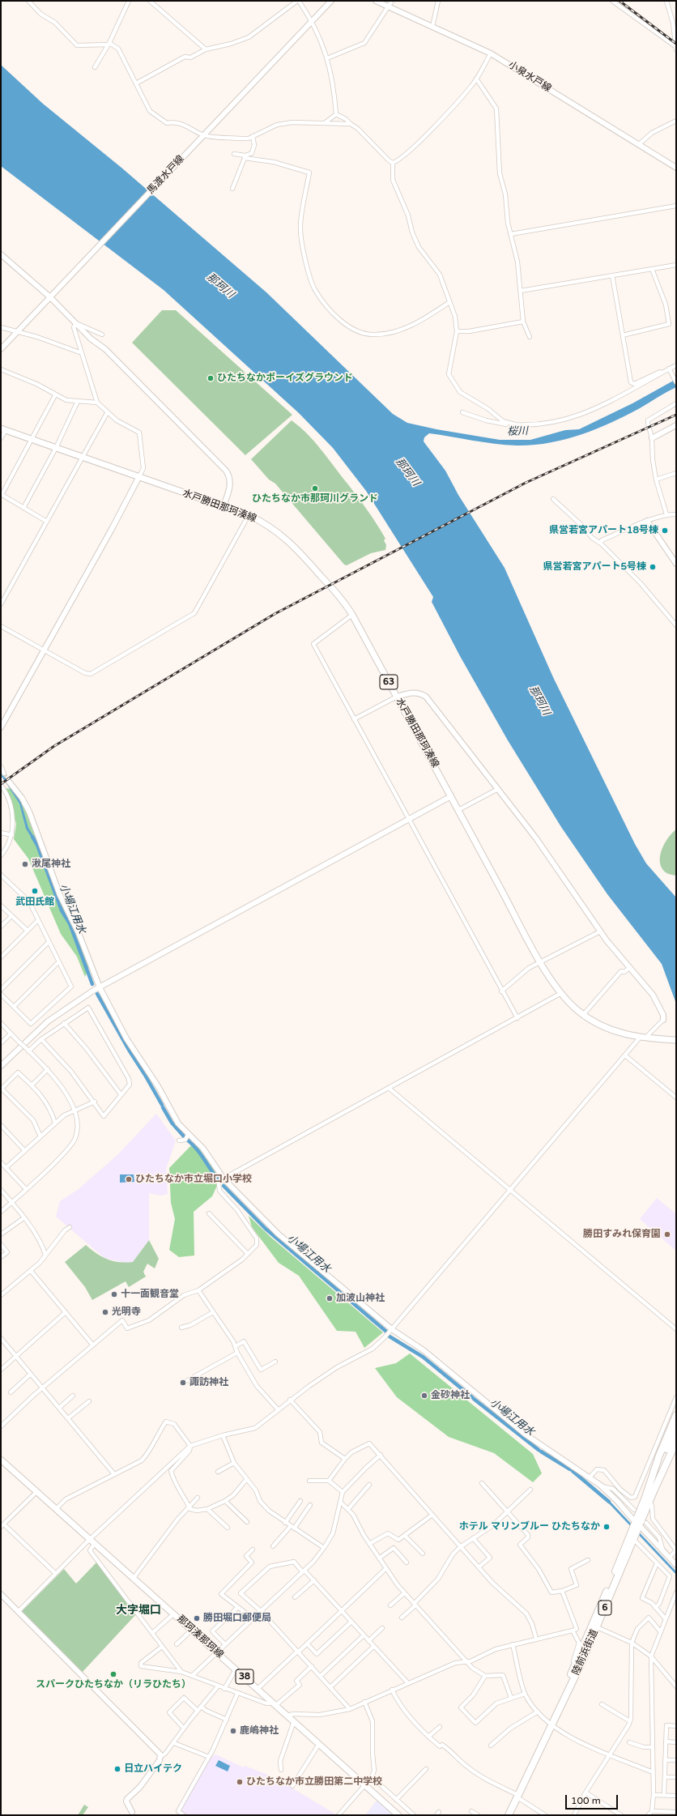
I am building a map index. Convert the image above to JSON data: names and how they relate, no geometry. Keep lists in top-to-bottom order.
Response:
{
  "streets": {
    "highway": ["6", "陸前浜街道"],
    "main road": [
      "水戸勝田那珂湊線",
      "63",
      "那珂湊那珂線",
      "38"
    ],
    "street": ["小泉水戸線", "馬渡水戸線"]
  },
  "crossings": [
    ["6", "陸前浜街道"]
  ],
  "districts": ["大字堀口"],
  "water": ["那珂川", "桜川", "小場江用水"],
  "places": [
    "ひたちなかボーイズグラウンド",
    "ひたちなか市那珂川グランド",
    "県営若宮アパート18号棟",
    "県営若宮アパート5号棟",
    "湫尾神社",
    "武田氏館",
    "ひたちなか市立堀口小学校",
    "勝田すみれ保育園",
    "十一面観音堂",
    "加波山神社",
    "光明寺",
    "諏訪神社",
    "金砂神社",
    "ホテル マリンブルー ひたちなか",
    "勝田堀口郵便局",
    "スパークひたちなか（リラひたち）",
    "鹿嶋神社",
    "日立ハイテク",
    "ひたちなか市立勝田第二中学校"
  ],
  "scale_bar": "100 m"
}
